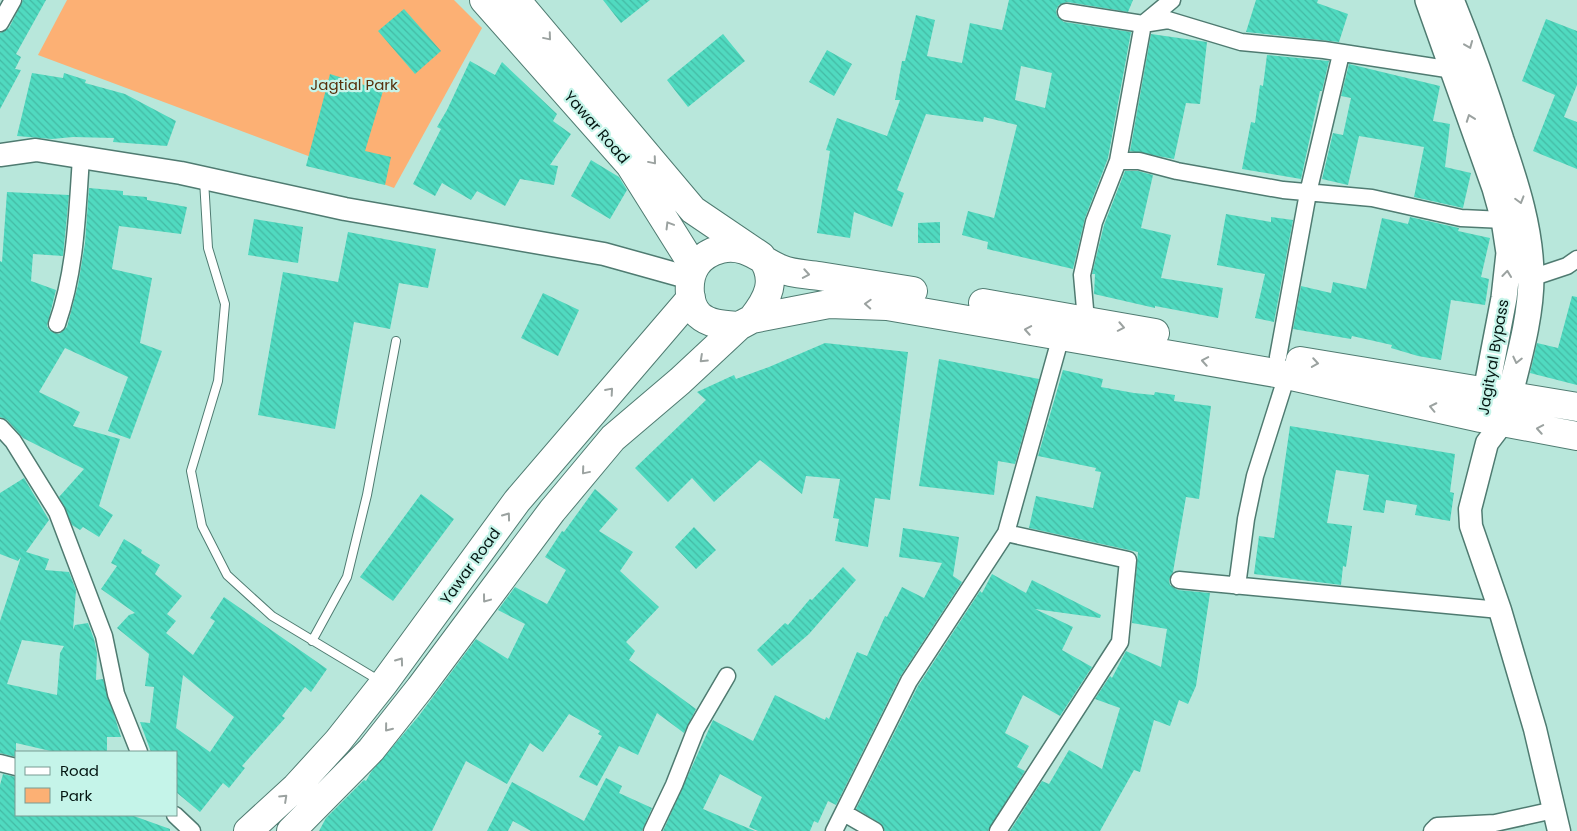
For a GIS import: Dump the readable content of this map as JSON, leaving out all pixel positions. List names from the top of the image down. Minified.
{"streets":{"highway":["Yawar Road"],"main road":["Jagityal Bypass"]},"one_way":["Yawar Road"],"parks":["Jagtial Park"],"legend":["Road","Park"]}
